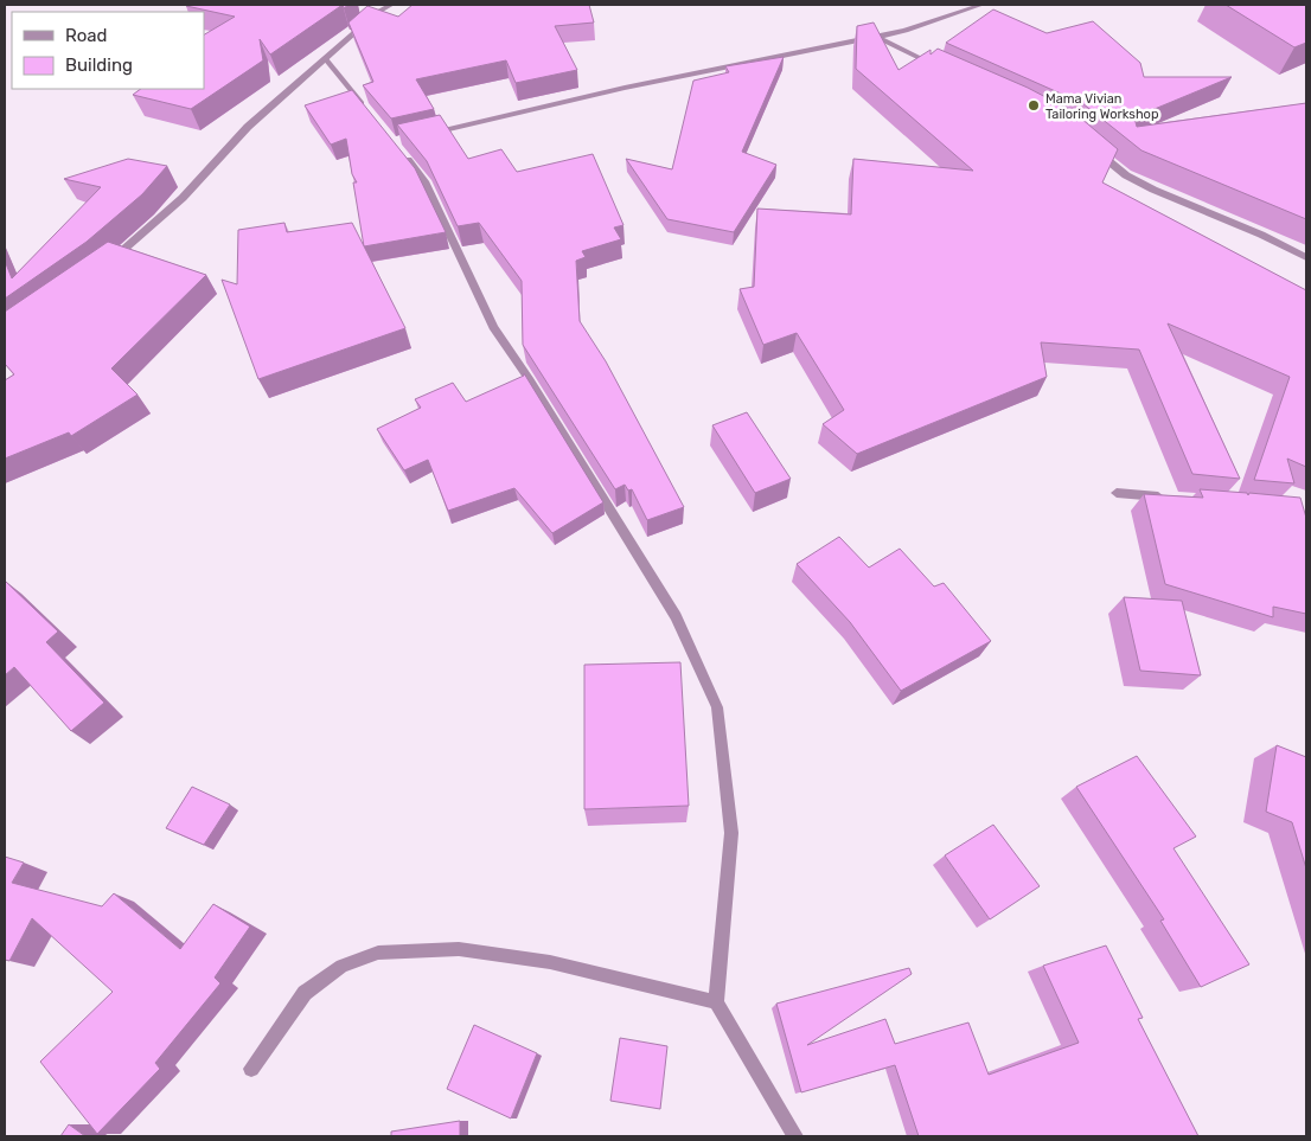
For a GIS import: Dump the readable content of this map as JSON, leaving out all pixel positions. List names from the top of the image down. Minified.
{"places":["Mama Vivian Tailoring Workshop"],"legend":["Road","Building"]}
